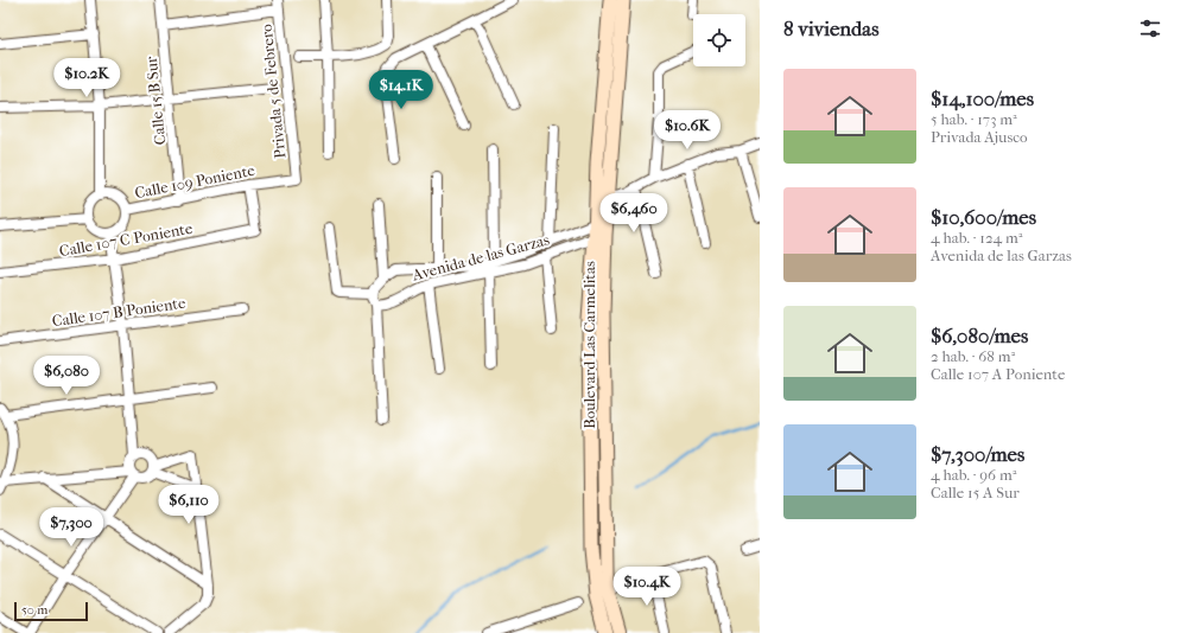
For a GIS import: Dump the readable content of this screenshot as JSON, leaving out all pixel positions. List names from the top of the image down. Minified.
{"streets":{"main road":["Boulevard Las Carmelitas"],"street":["Privada 5 de Febrero","Calle 15 B Sur","Calle 109 Poniente","Calle 107 C Poniente","Avenida de las Garzas","Calle 107 B Poniente"]},"crossings":[["Privada 5 de Febrero","Calle 109 Poniente"],["Calle 15 B Sur","Calle 109 Poniente"],["Calle 109 Poniente","Calle 107 C Poniente"],["Avenida de las Garzas","Boulevard Las Carmelitas"]],"scale_bar":"50 m","page":{"heading":"8 viviendas","list":[{"name":"$14,100/mes","note":"5 hab. · 173 m² · Privada Ajusco"},{"name":"$10,600/mes","note":"4 hab. · 124 m² · Avenida de las Garzas"},{"name":"$6,080/mes","note":"2 hab. · 68 m² · Calle 107 A Poniente"},{"name":"$7,300/mes","note":"4 hab. · 96 m² · Calle 15 A Sur"}],"price":["$10.2K","$14.1K","$10.6K","$6,460","$6,080","$6,110","$7,300","$10.4K"],"scale":"50 m"}}
